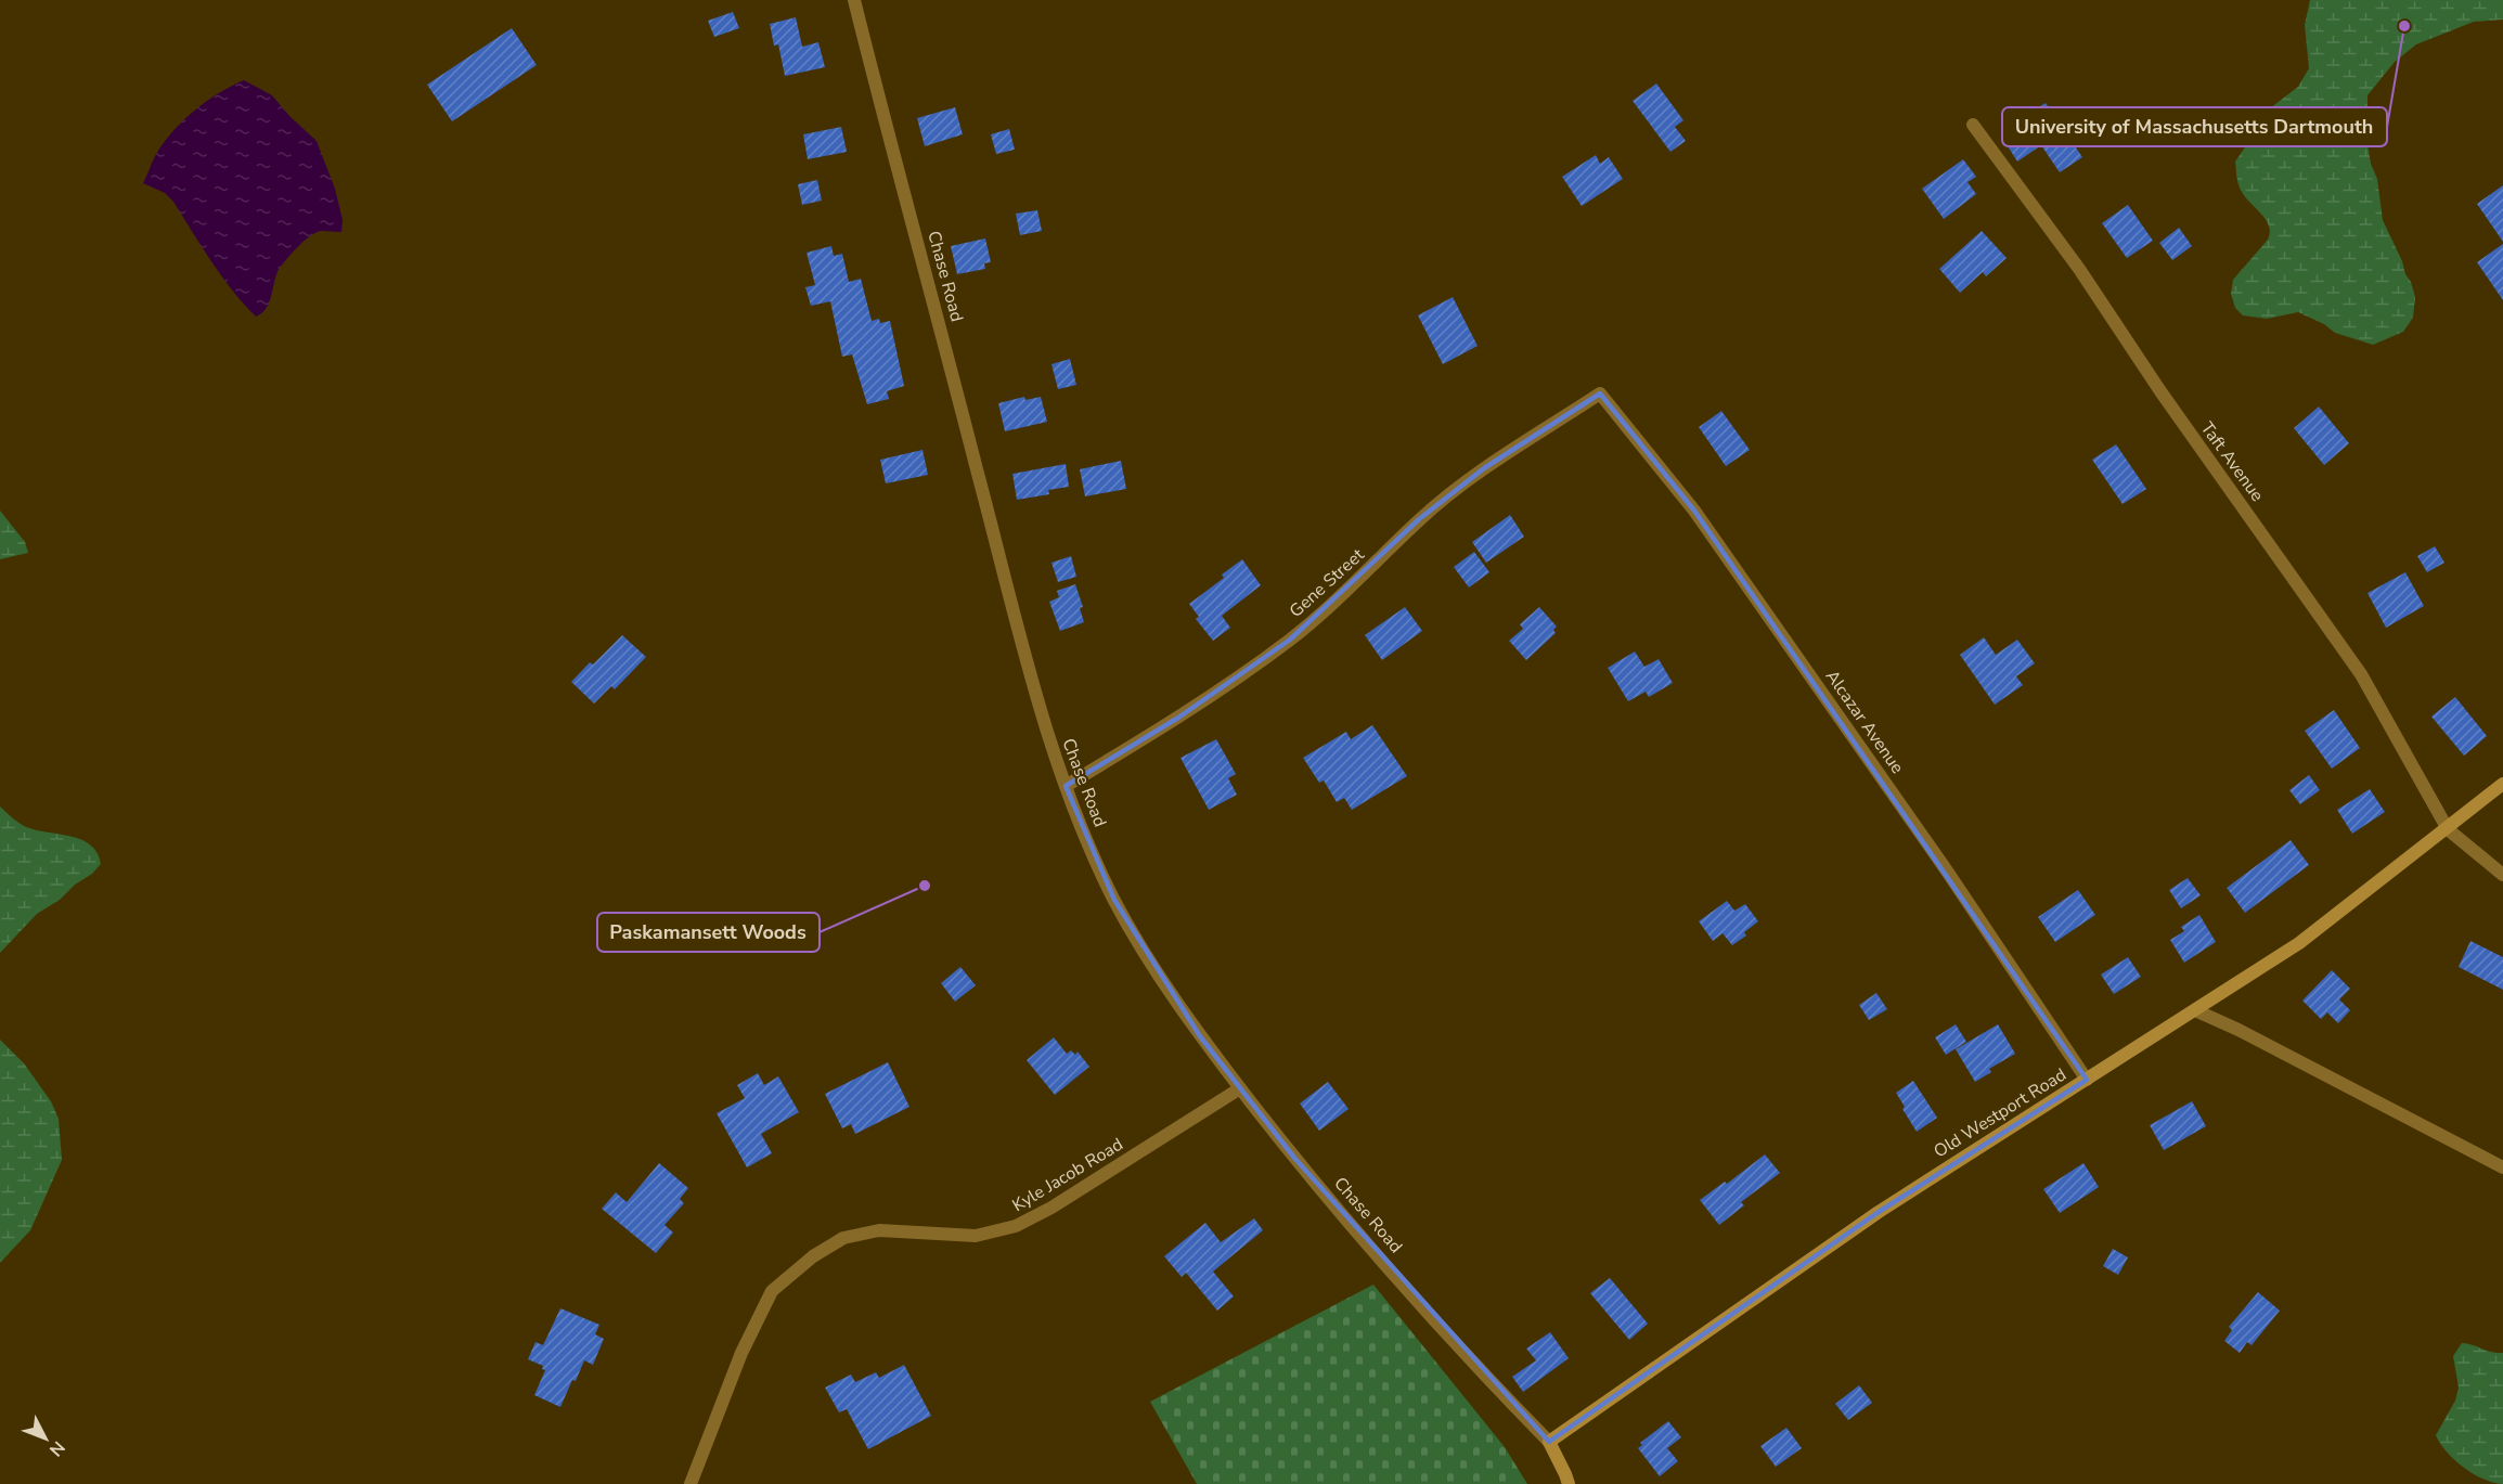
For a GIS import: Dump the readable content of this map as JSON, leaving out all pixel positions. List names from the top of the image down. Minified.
{"streets":{"main road":["Old Westport Road"],"street":["Chase Road","Taft Avenue","Gene Street","Alcazar Avenue","Kyle Jacob Road"]},"crossings":[["Chase Road","Gene Street"],["Chase Road","Old Westport Road"],["Chase Road","Kyle Jacob Road"],["Taft Avenue","Old Westport Road"],["Gene Street","Alcazar Avenue"],["Alcazar Avenue","Old Westport Road"]],"places":["University of Massachusetts Dartmouth","Paskamansett Woods"],"north":"bottom right"}
